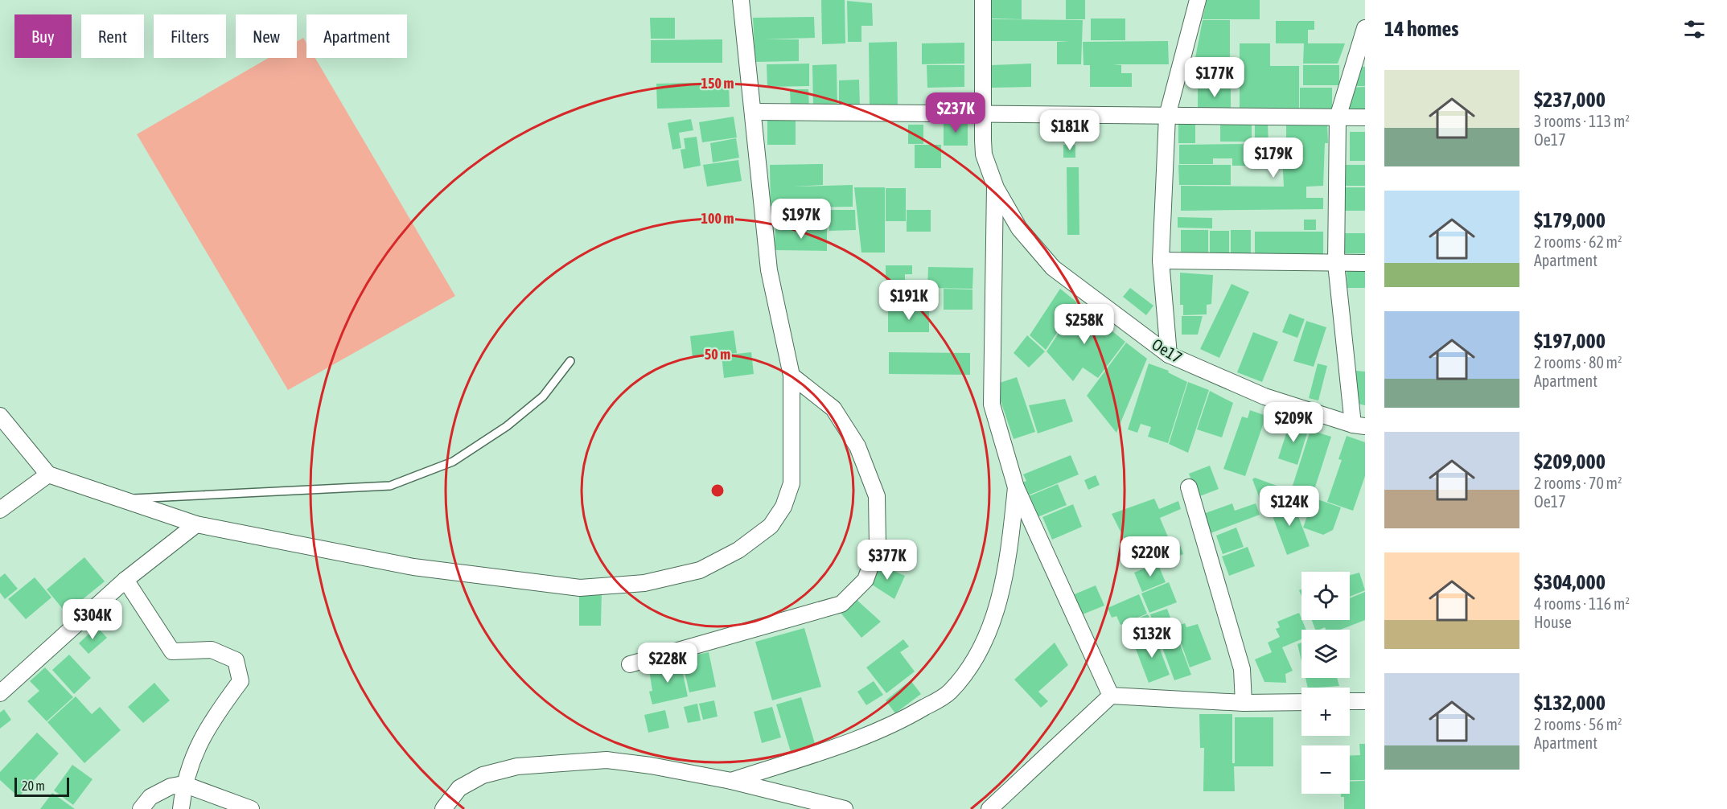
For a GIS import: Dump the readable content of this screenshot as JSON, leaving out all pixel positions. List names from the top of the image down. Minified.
{"streets":{"street":["Oe17"]},"scale_bar":"20 m","page":{"heading":"14 homes","chip":["Buy","Rent","Filters","New","Apartment"],"price":["$177K","$237K","$181K","$179K","$197K","$191K","$258K","$209K","$124K","$220K","$377K","$304K","$132K","$228K"],"list":[{"name":"$237,000","note":"3 rooms · 113 m² · Oe17"},{"name":"$179,000","note":"2 rooms · 62 m² · Apartment"},{"name":"$197,000","note":"2 rooms · 80 m² · Apartment"},{"name":"$209,000","note":"2 rooms · 70 m² · Oe17"},{"name":"$304,000","note":"4 rooms · 116 m² · House"},{"name":"$132,000","note":"2 rooms · 56 m² · Apartment"}],"map_buttons":["+","−"],"scale":"20 m"},"rings":["150 m","100 m","50 m"]}
